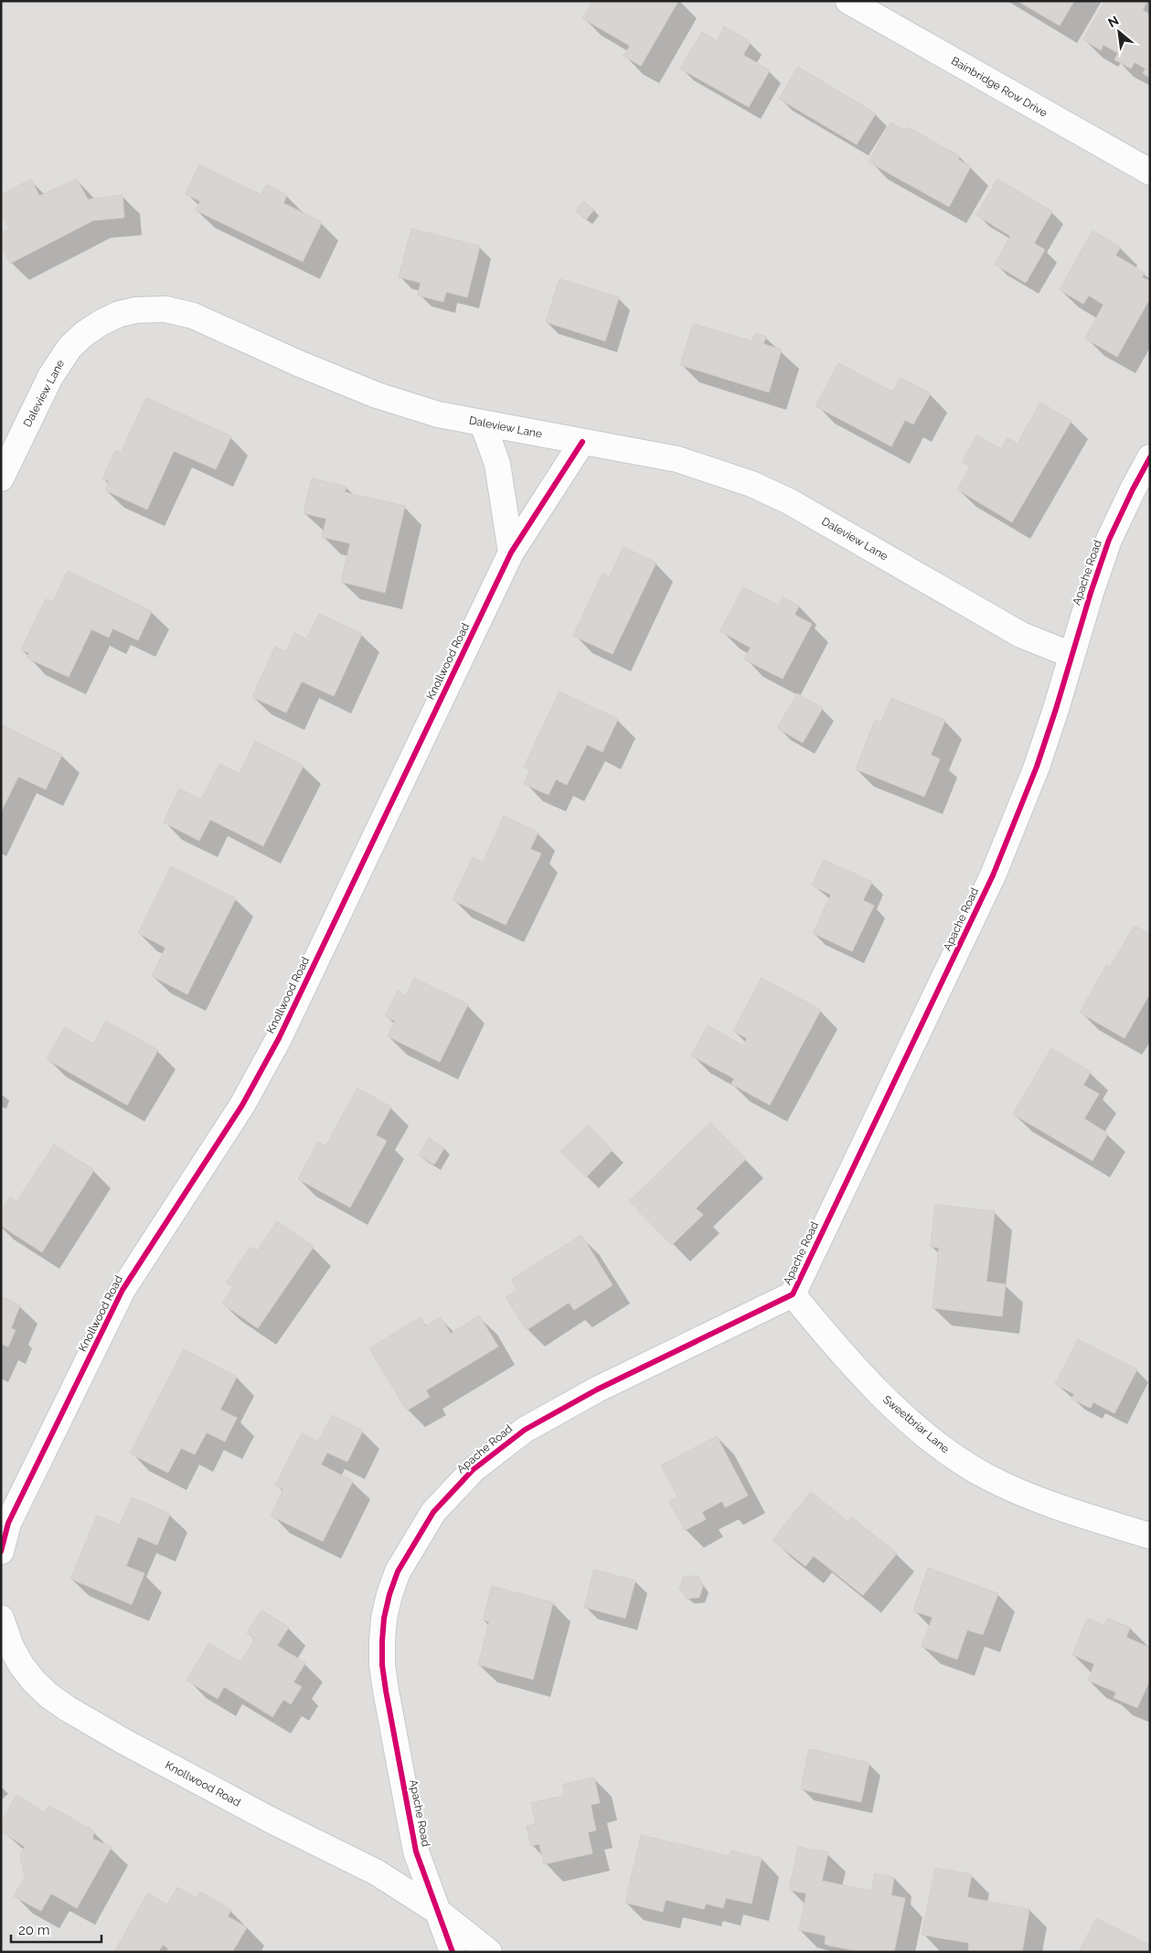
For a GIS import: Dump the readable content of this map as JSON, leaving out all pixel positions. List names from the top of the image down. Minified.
{"streets":{"street":["Bainbridge Row Drive","Daleview Lane","Apache Road","Knollwood Road","Sweetbriar Lane"]},"crossings":[["Daleview Lane","Apache Road"],["Daleview Lane","Knollwood Road"],["Apache Road","Knollwood Road"],["Apache Road","Sweetbriar Lane"]],"scale_bar":"20 m","north":"top left"}
